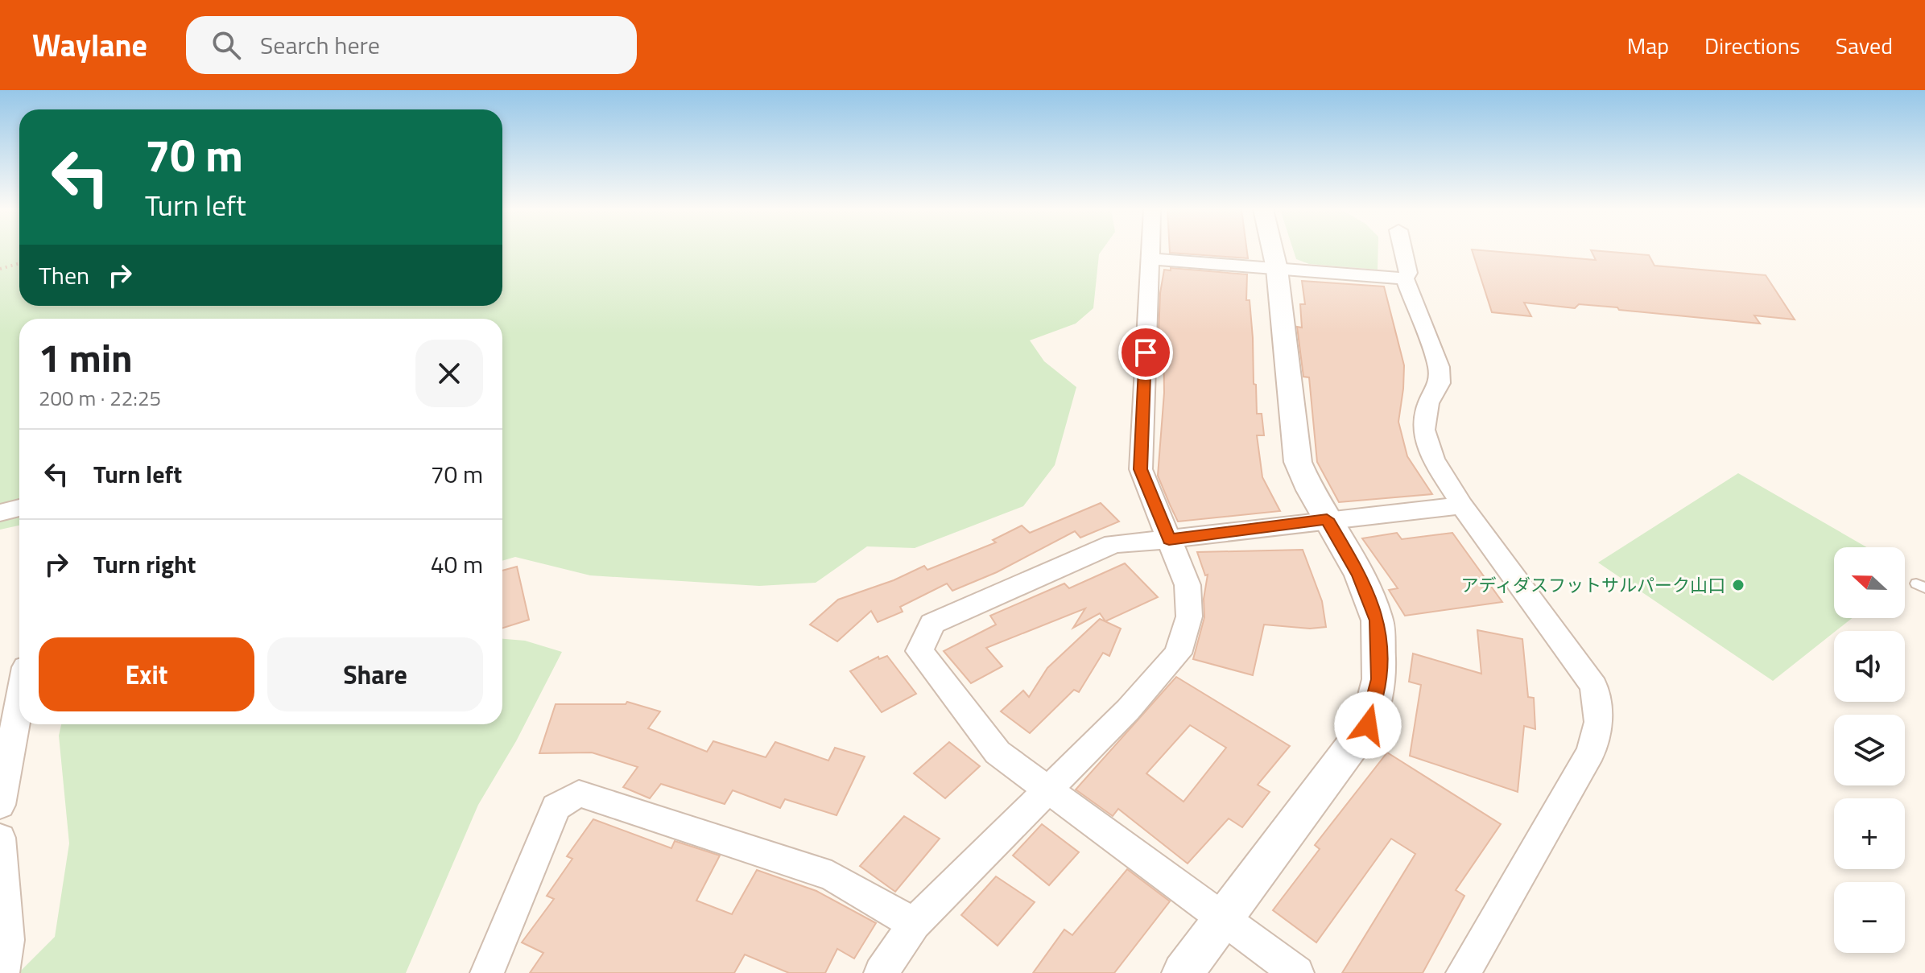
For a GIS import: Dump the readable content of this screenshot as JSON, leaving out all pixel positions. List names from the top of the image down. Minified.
{"places":["アディダスフットサルパーク山口"],"north":"left","page":{"header":"Waylane","search":"Search here","nav":["Map","Directions","Saved"],"turn":["70 m","Turn left"],"then":"Then","heading":["1 min","200 m · 22:25"],"list":[{"name":"Turn left","value":"70 m"},{"name":"Turn right","value":"40 m"}],"map_buttons":["+","−"],"buttons":["Exit","Share"]}}
